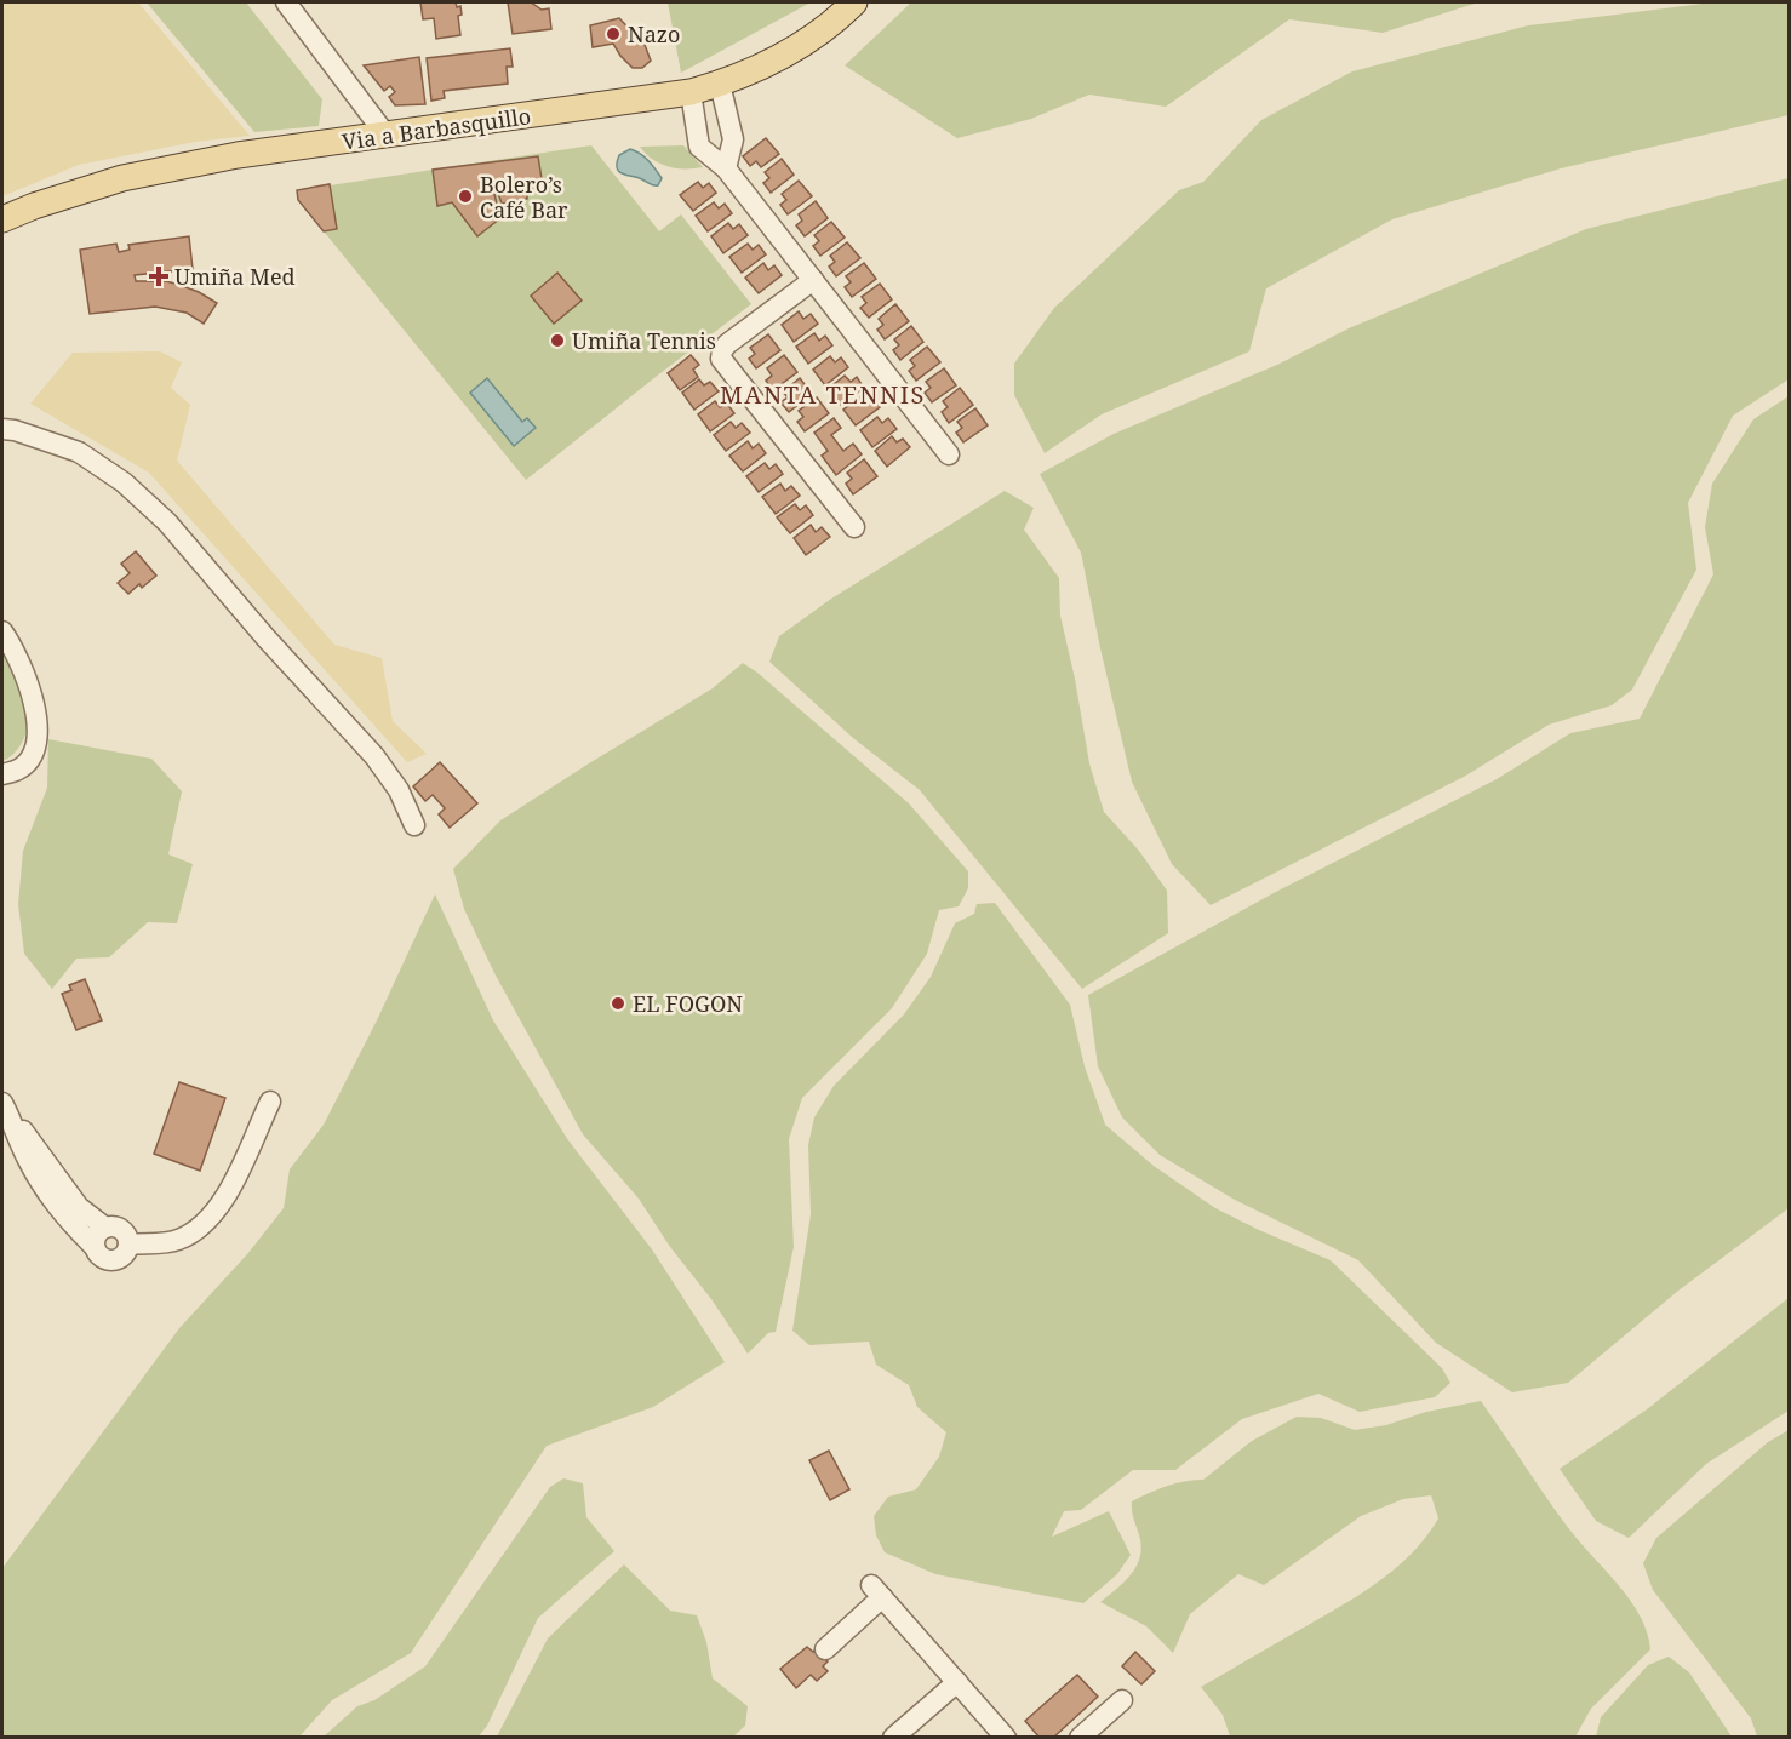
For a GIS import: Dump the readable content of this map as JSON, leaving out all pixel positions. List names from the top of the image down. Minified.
{"streets":{"main road":["Via a Barbasquillo"]},"districts":["MANTA TENNIS"],"places":{"other":["Nazo","Bolero’s Café Bar","Umiña Tennis","EL FOGON"],"health":["Umiña Med"]}}
